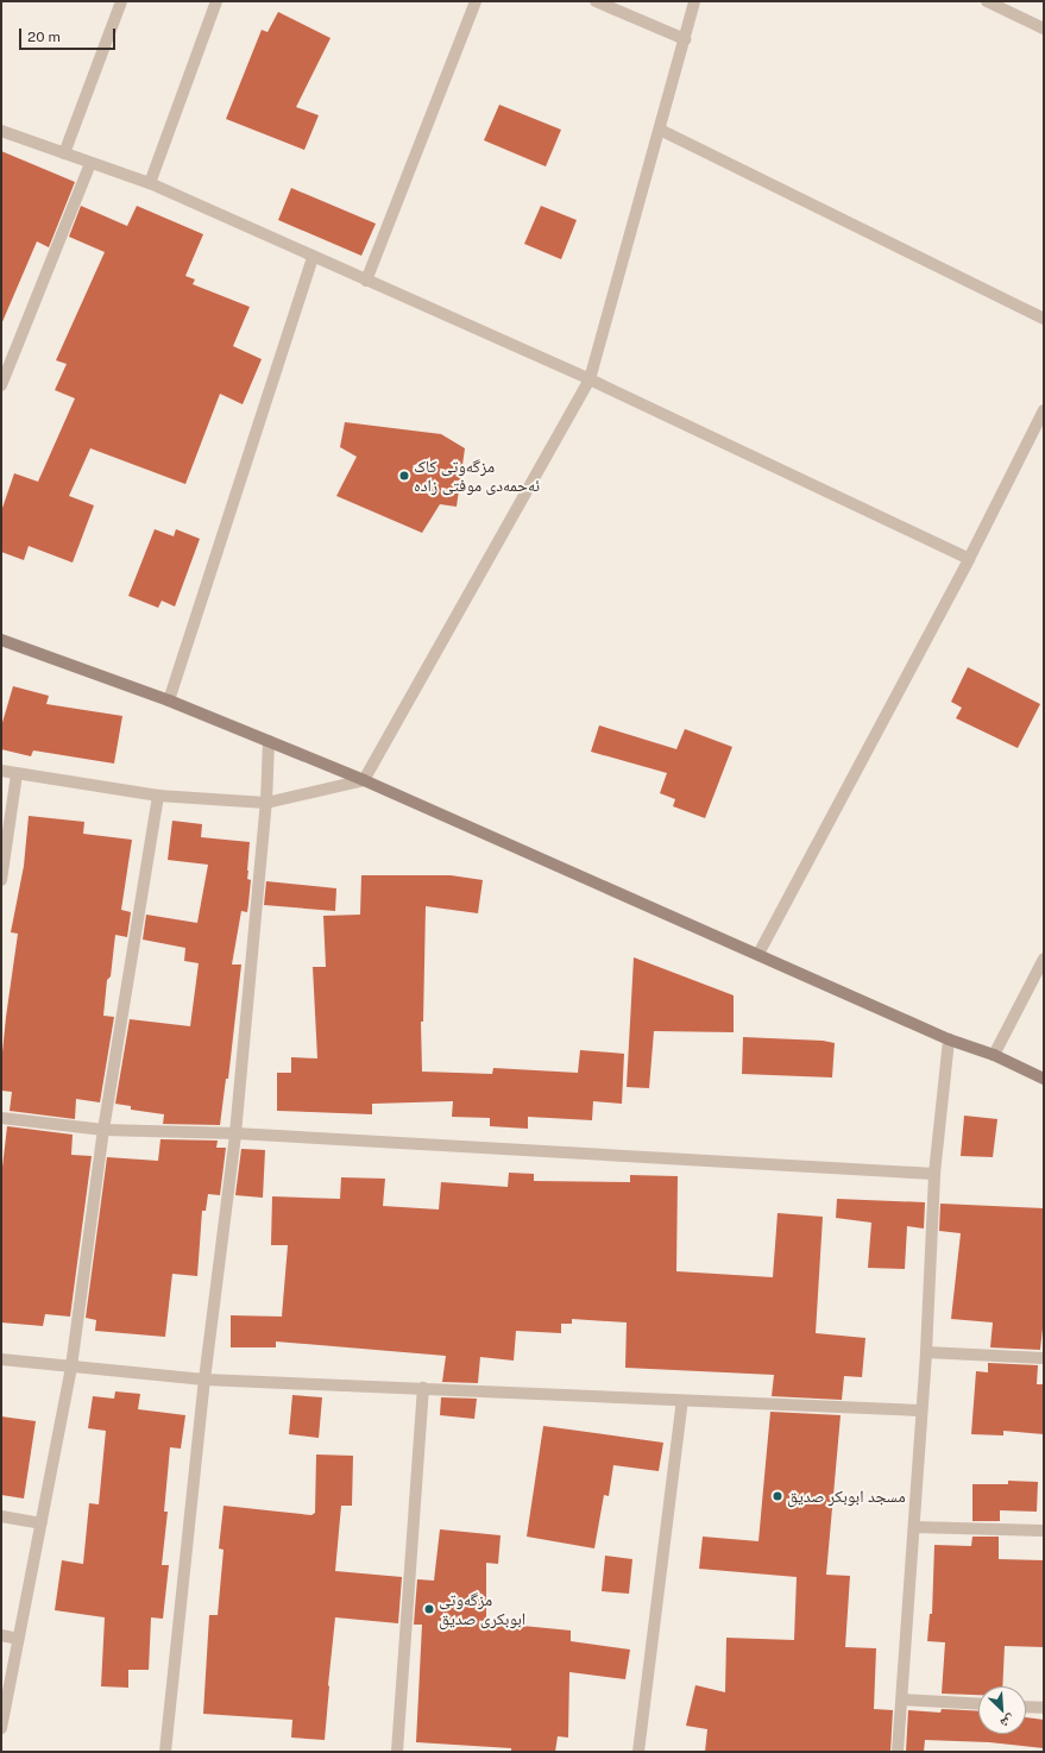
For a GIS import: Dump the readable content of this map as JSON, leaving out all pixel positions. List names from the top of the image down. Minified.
{"places":["مزگەوتی کاک ئەحمەدی موفتی زادە","مسجد ابوبكر صديق","مزگەوتی ابوبکری صدیق"],"scale_bar":"20 m","north":"bottom right"}
